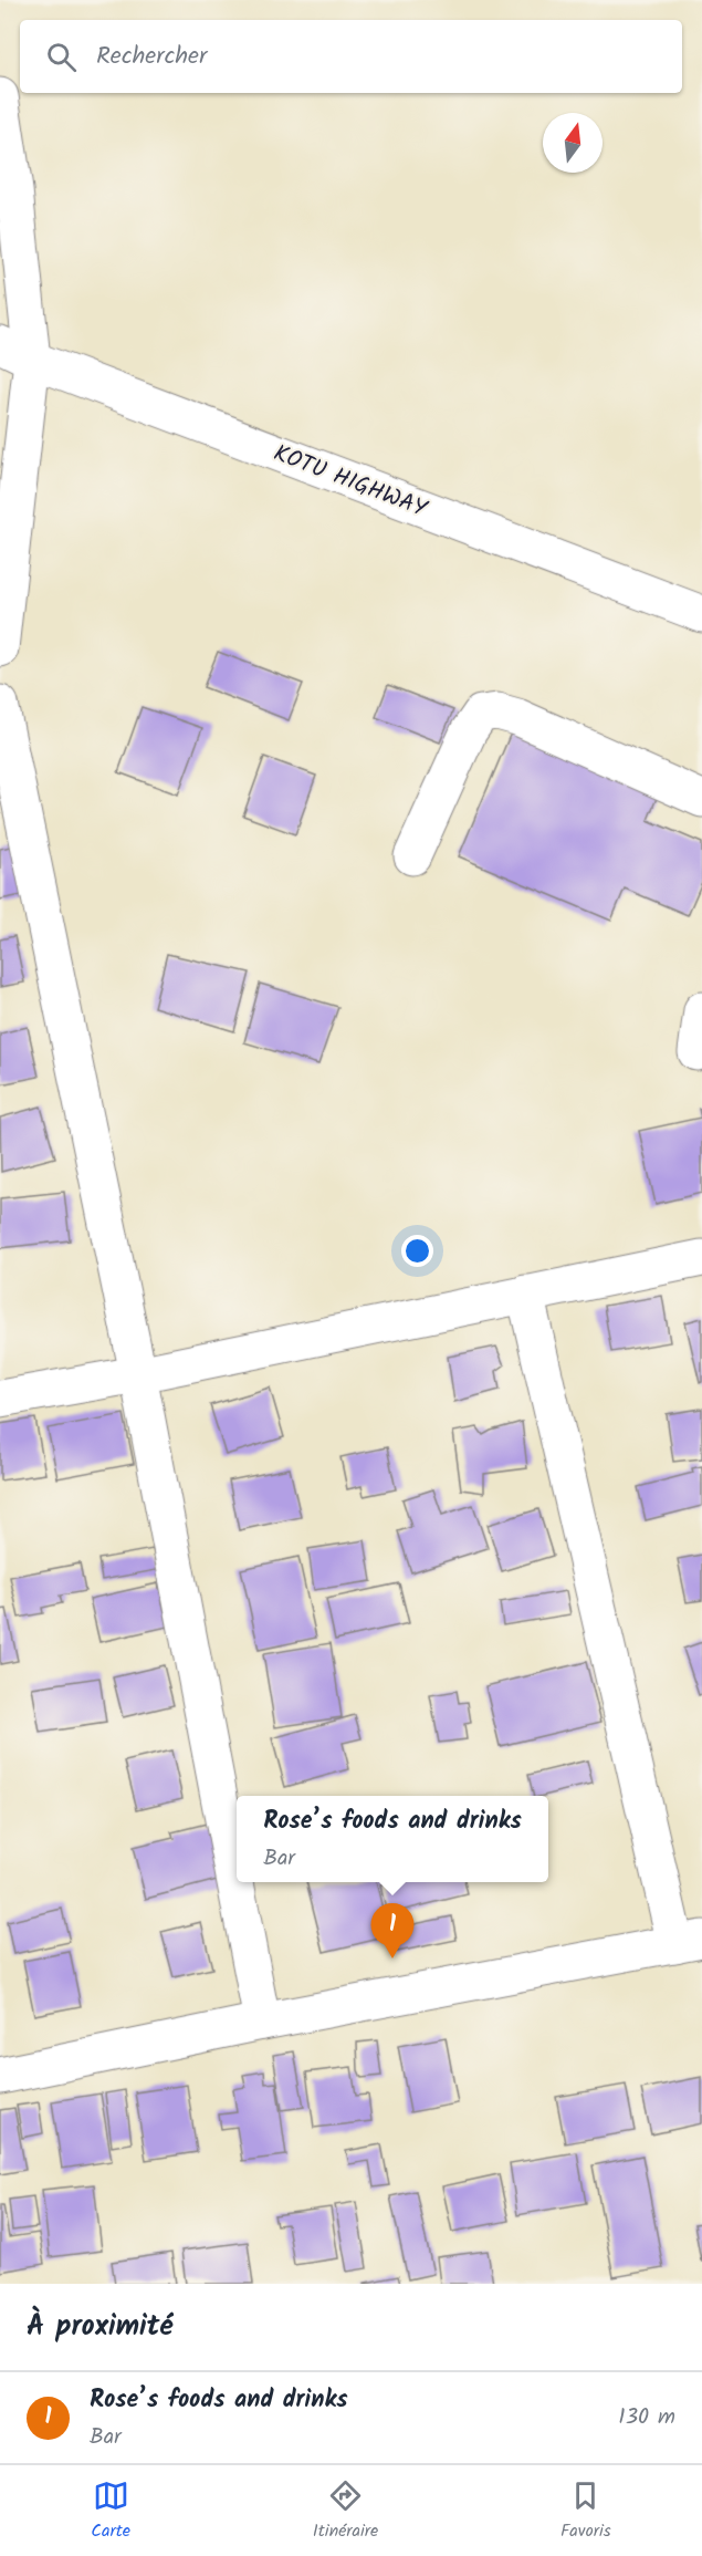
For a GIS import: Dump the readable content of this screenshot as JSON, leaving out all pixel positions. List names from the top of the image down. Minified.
{"streets":{"street":["KOTU HIGHWAY"]},"north":"top","page":{"search":"Rechercher","popup":["Rose’s foods and drinks","Bar"],"pins":"1","heading":"À proximité","list":[{"mark":"1","name":"Rose’s foods and drinks","note":"Bar","value":"130 m"}],"nav":["Carte","Itinéraire","Favoris"]}}
